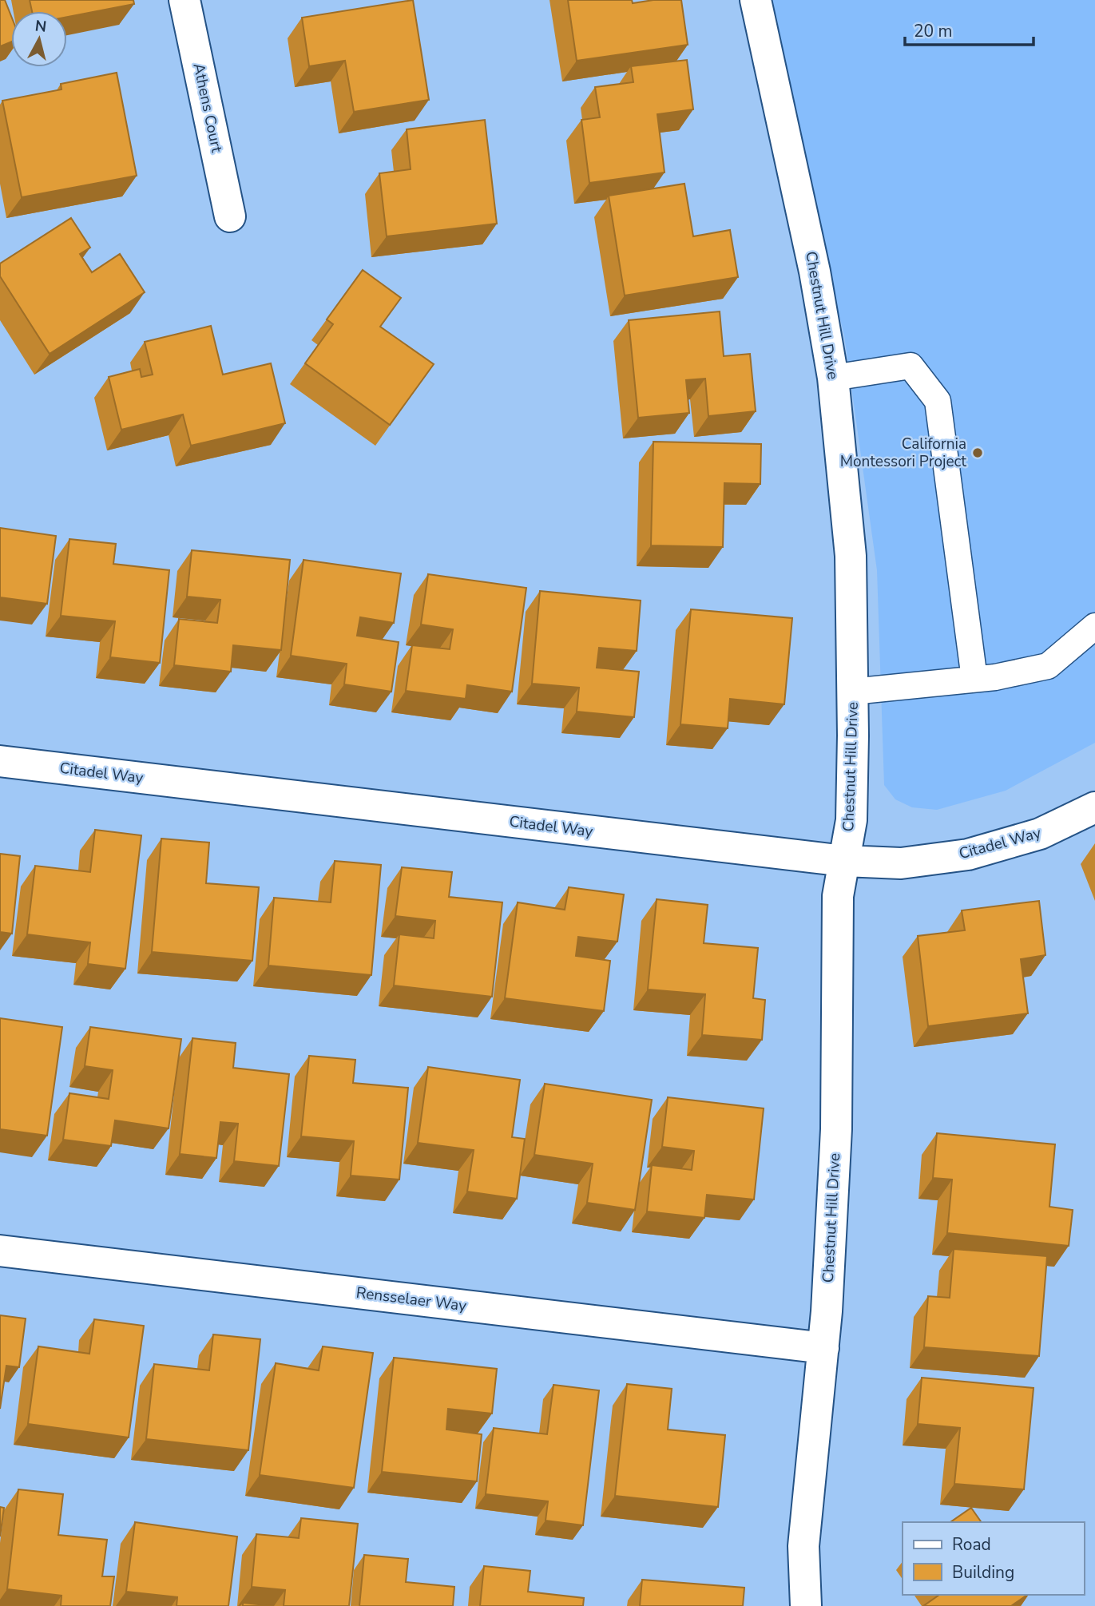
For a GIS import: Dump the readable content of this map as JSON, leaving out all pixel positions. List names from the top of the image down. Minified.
{"streets":{"street":["Athens Court","Chestnut Hill Drive","Citadel Way","Rensselaer Way"]},"crossings":[["Chestnut Hill Drive","Citadel Way"],["Chestnut Hill Drive","Rensselaer Way"]],"places":["California Montessori Project"],"legend":["Road","Building"],"scale_bar":"20 m","north":"top"}
